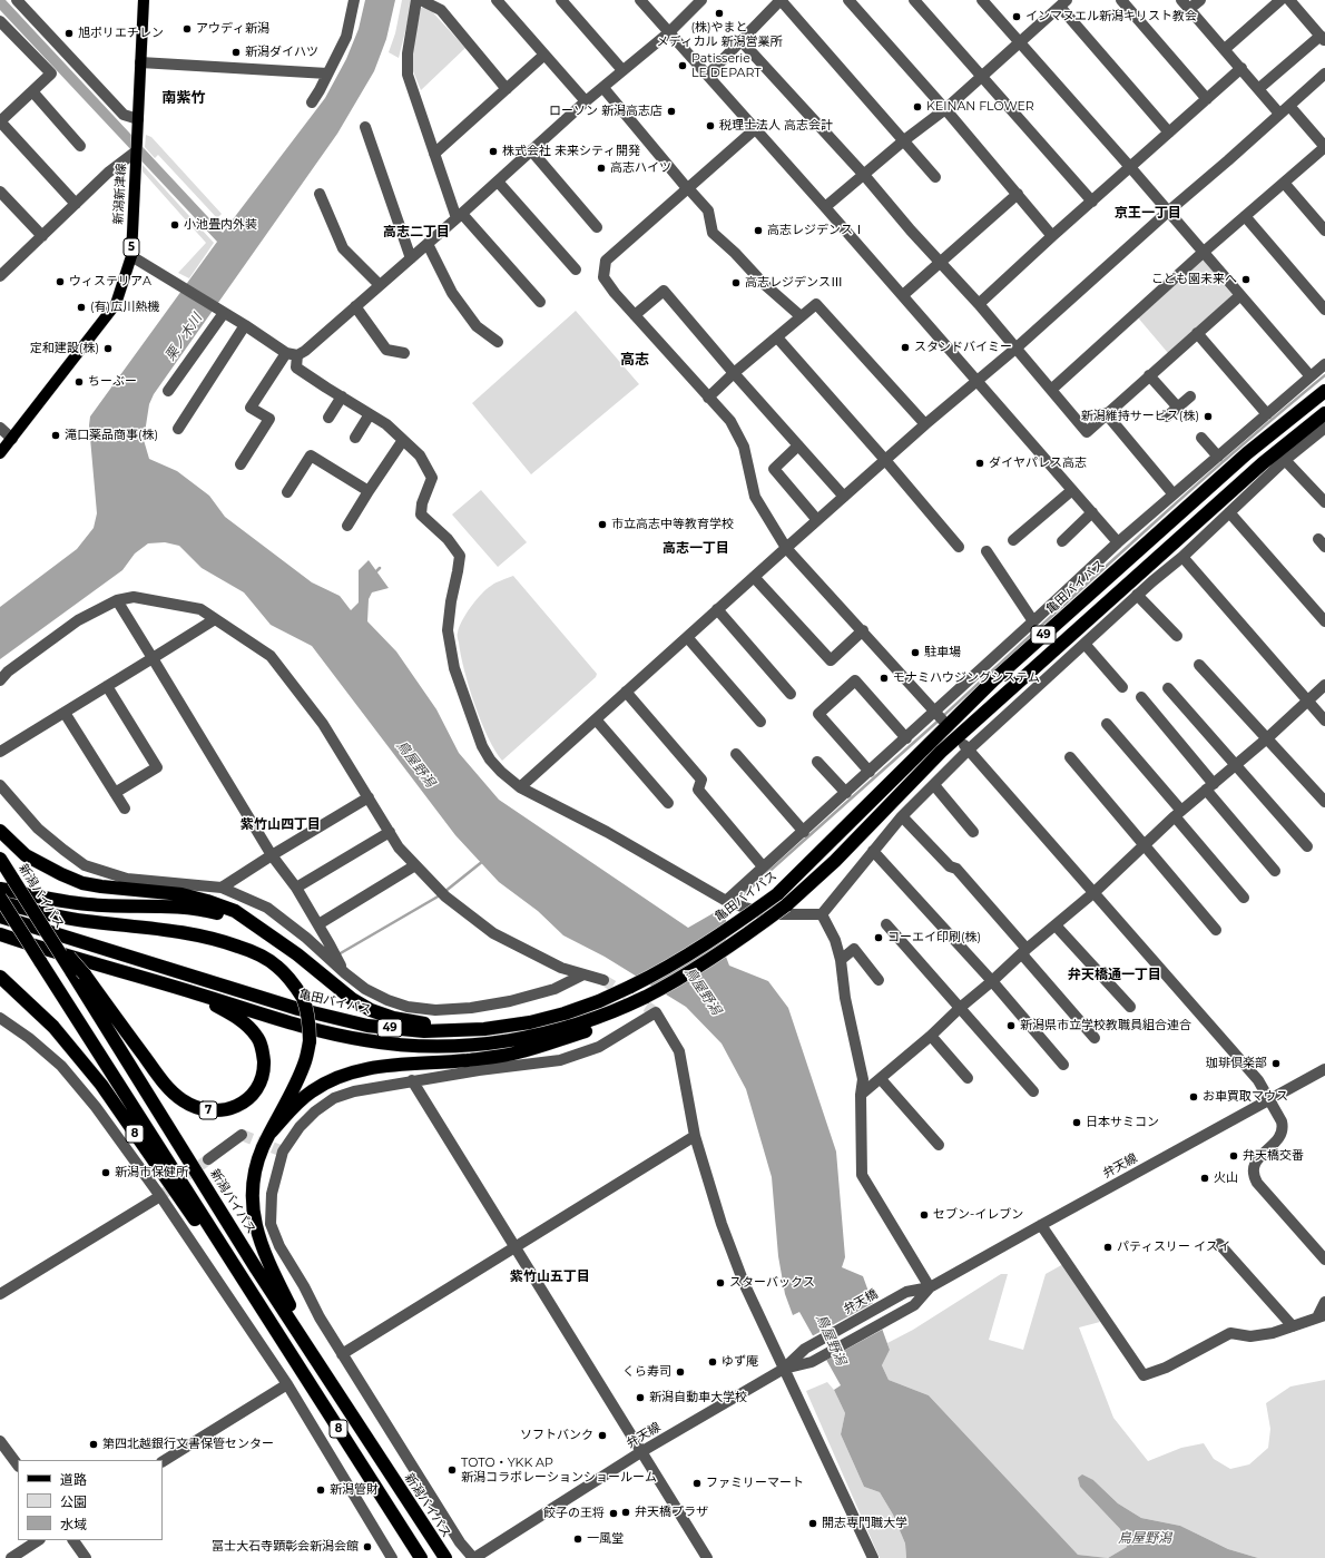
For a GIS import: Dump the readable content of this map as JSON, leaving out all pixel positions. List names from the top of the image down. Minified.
{"streets":{"highway":["亀田バイパス","49","新潟バイパス","7","8"],"main road":["新潟新津線","5"],"street":["弁天線","弁天橋"]},"crossings":[["亀田バイパス","新潟バイパス"],["亀田バイパス","7"],["49","7"],["新潟バイパス","7"],["新潟バイパス","8"],["弁天線","弁天橋"]],"districts":["南紫竹","京王一丁目","高志二丁目","高志","高志一丁目","紫竹山四丁目","弁天橋通一丁目","紫竹山五丁目"],"water":["栗ノ木川","鳥屋野潟"],"places":["(株)やまと メディカル 新潟営業所","インマヌエル新潟キリスト教会","アウディ新潟","旭ポリエチレン","新潟ダイハツ","Patisserie LE DEPART","KEINAN FLOWER","ローソン 新潟高志店","税理士法人 高志会計","株式会社 未来シティ開発","高志ハイツ","小池畳内外装","高志レジデンスⅠ","こども園未来へ","ウィステリアA","高志レジデンスⅢ","(有)広川熱機","スタンドバイミー","定和建設(株)","ちーぶー","新潟維持サービス(株)","滝口薬品商事(株)","ダイヤパレス高志","市立高志中等教育学校","駐車場","モナミハウジングシステム","コーエイ印刷(株)","新潟県市立学校教職員組合連合","珈琲倶楽部","お車買取マウス","日本サミコン","弁天橋交番","新潟市保健所","火山","セブン-イレブン","パティスリー イスイ","スターバックス","ゆず庵","くら寿司","新潟自動車大学校","ソフトバンク","第四北越銀行文書保管センター","TOTO・YKK AP 新潟コラボレーションショールーム","ファミリーマート","新潟管財","弁天橋プラザ","餃子の王将","開志専門職大学","一風堂","冨士大石寺顕彰会新潟会館"],"legend":["道路","公園","水域"]}
